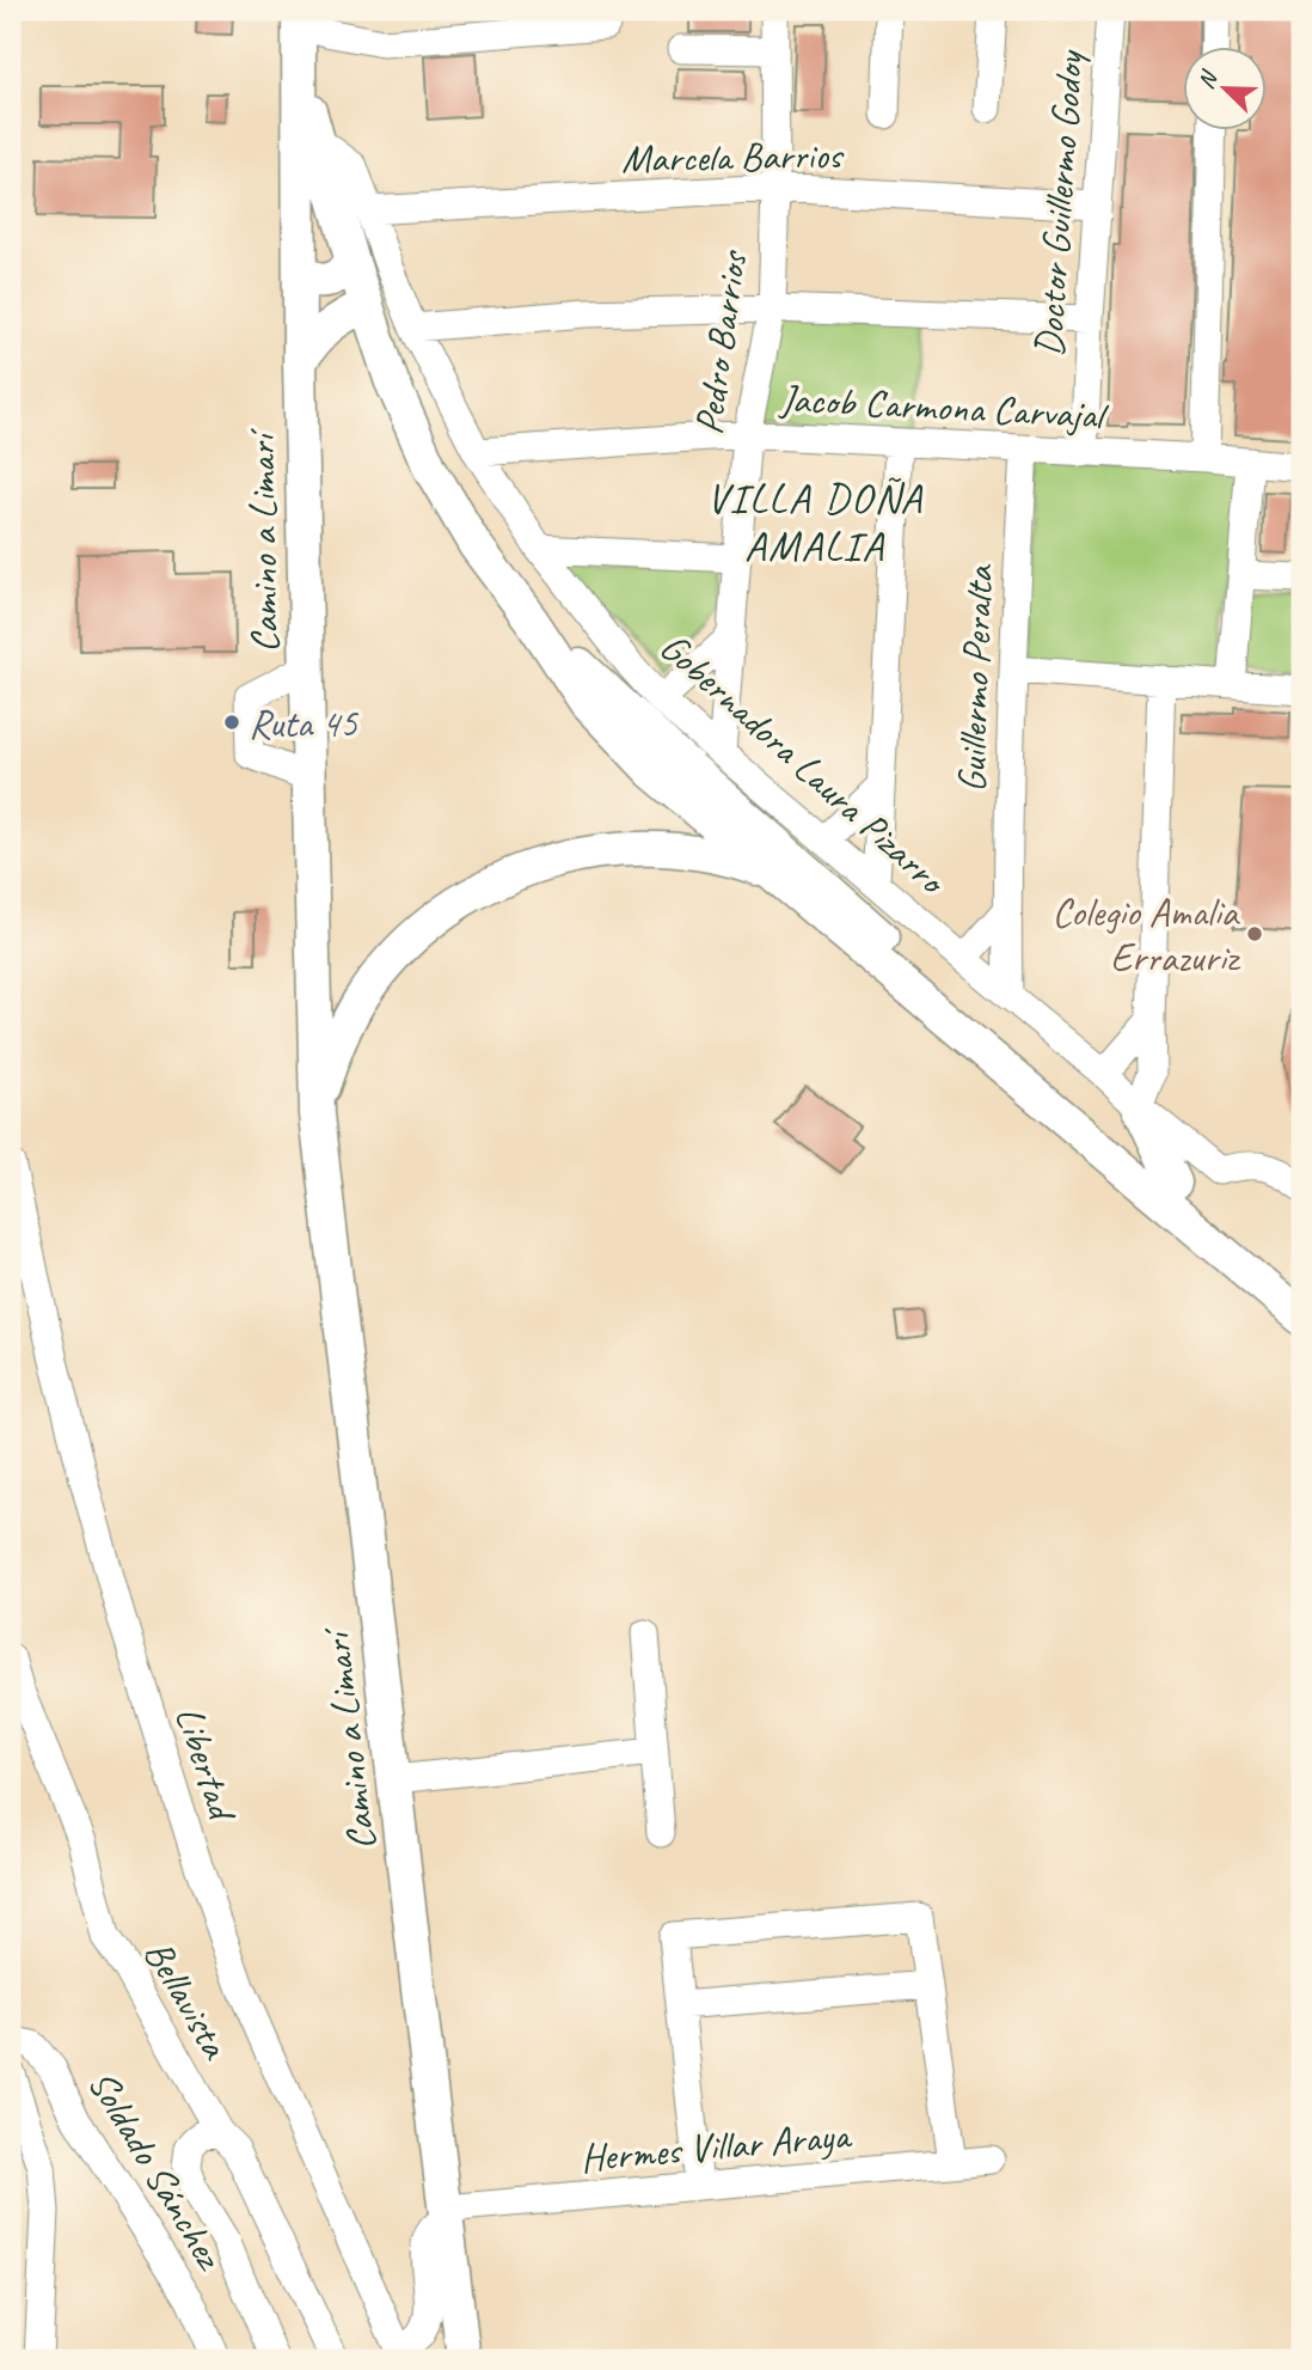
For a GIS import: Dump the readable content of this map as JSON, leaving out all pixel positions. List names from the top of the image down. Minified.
{"streets":{"main road":["Camino a Limarí","Gobernadora Laura Pizarro"],"street":["Marcela Barrios","Doctor Guillermo Godoy","Pedro Barrios","Jacob Carmona Carvajal","Guillermo Peralta","Libertad","Bellavista","Hermes Villar Araya","Soldado Sánchez"]},"crossings":[["Marcela Barrios","Doctor Guillermo Godoy"],["Marcela Barrios","Pedro Barrios"],["Marcela Barrios","Gobernadora Laura Pizarro"],["Doctor Guillermo Godoy","Jacob Carmona Carvajal"],["Pedro Barrios","Jacob Carmona Carvajal"],["Pedro Barrios","Gobernadora Laura Pizarro"],["Jacob Carmona Carvajal","Guillermo Peralta"],["Jacob Carmona Carvajal","Gobernadora Laura Pizarro"],["Camino a Limarí","Gobernadora Laura Pizarro"],["Camino a Limarí","Hermes Villar Araya"],["Guillermo Peralta","Gobernadora Laura Pizarro"],["Bellavista","Soldado Sánchez"]],"districts":["VILLA DOÑA AMALIA"],"places":["Ruta 45","Colegio Amalia Errazuriz"],"north":"top left"}
